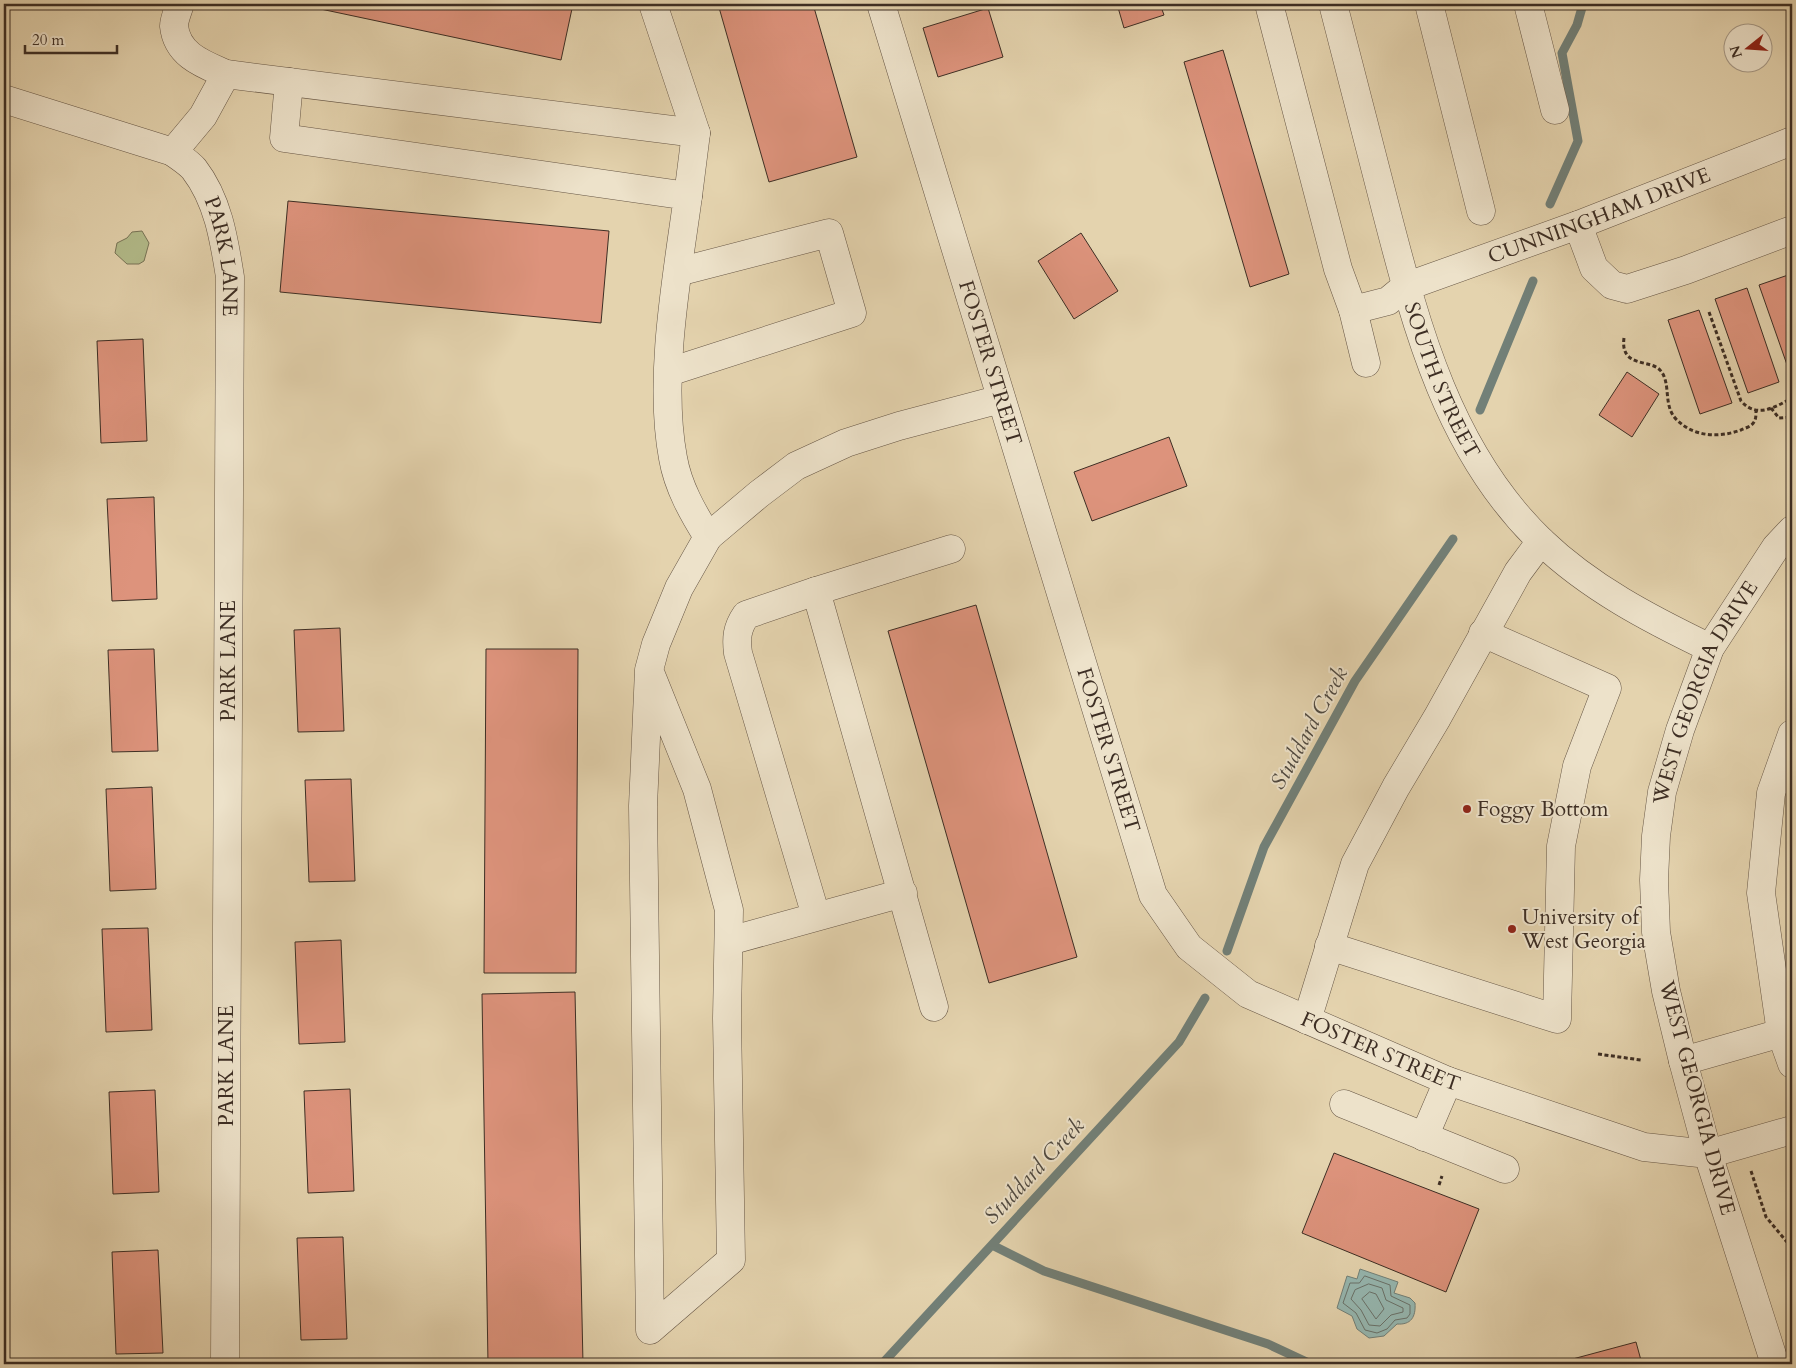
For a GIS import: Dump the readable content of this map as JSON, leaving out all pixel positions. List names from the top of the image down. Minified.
{"streets":{"street":["CUNNINGHAM DRIVE","PARK LANE","FOSTER STREET","SOUTH STREET","WEST GEORGIA DRIVE"]},"crossings":[["CUNNINGHAM DRIVE","SOUTH STREET"],["FOSTER STREET","WEST GEORGIA DRIVE"],["SOUTH STREET","WEST GEORGIA DRIVE"]],"water":["Studdard Creek"],"places":["Foggy Bottom","University of West Georgia"],"scale_bar":"20 m","north":"left"}
